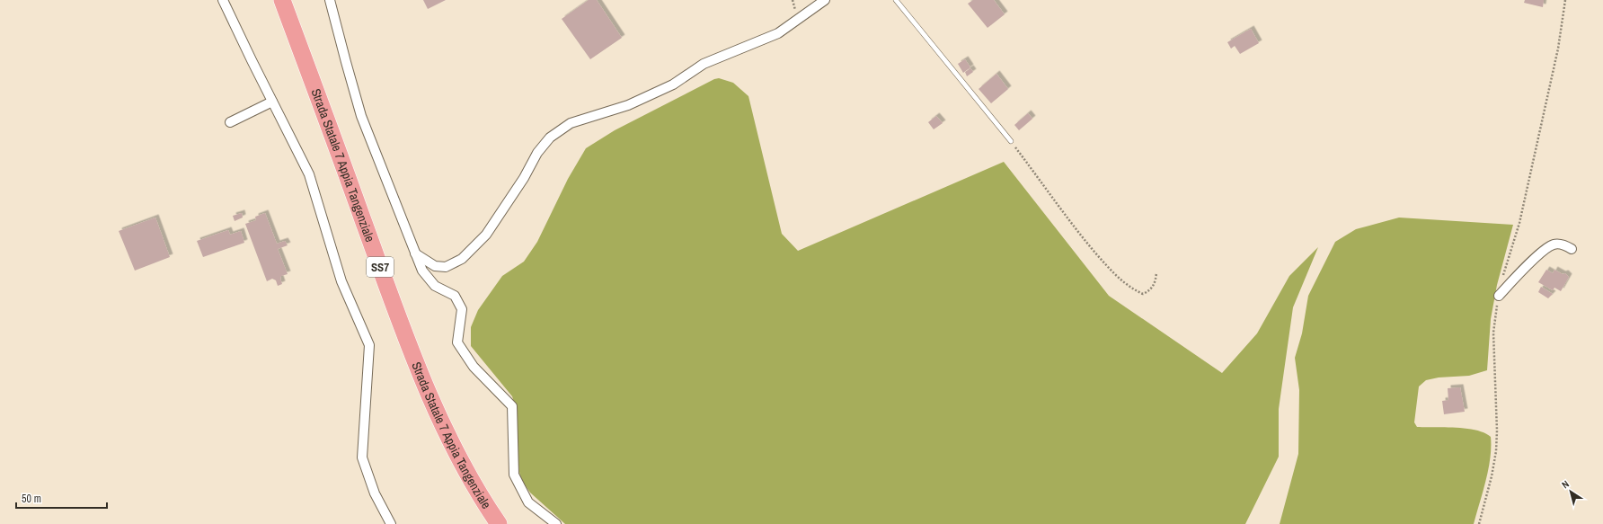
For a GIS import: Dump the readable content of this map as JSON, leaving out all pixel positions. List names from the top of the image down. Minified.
{"streets":{"highway":["Strada Statale 7 Appia Tangenziale","SS7"]},"scale_bar":"50 m","north":"top left"}
